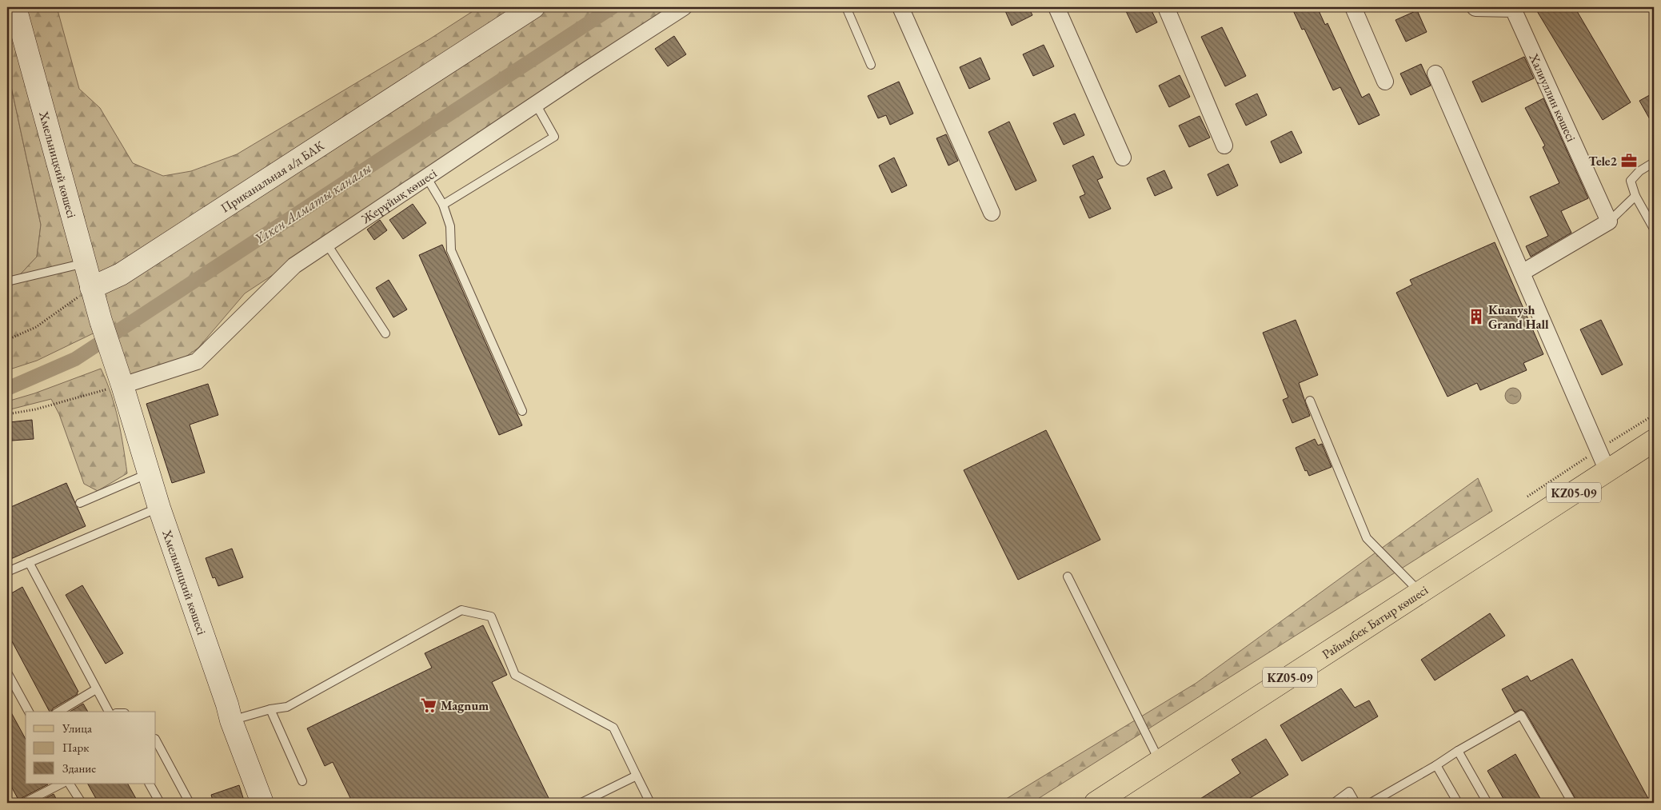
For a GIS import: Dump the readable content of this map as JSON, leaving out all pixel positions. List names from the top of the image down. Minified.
{"streets":{"main road":["KZ05-09","Райымбек Батыр көшесі"],"street":["Халиуллин көшесі","Хмельницкий көшесі","Приканальная а/д БАК","Жерұйық көшесі"]},"crossings":[["Хмельницкий көшесі","Приканальная а/д БАК"],["Хмельницкий көшесі","Жерұйық көшесі"]],"water":["Үлкен Алматы каналы"],"places":{"office":["Tele2"],"building":["Kuanysh Grand Hall"],"supermarket":["Magnum"]},"legend":["Улица","Парк","Здание"]}
